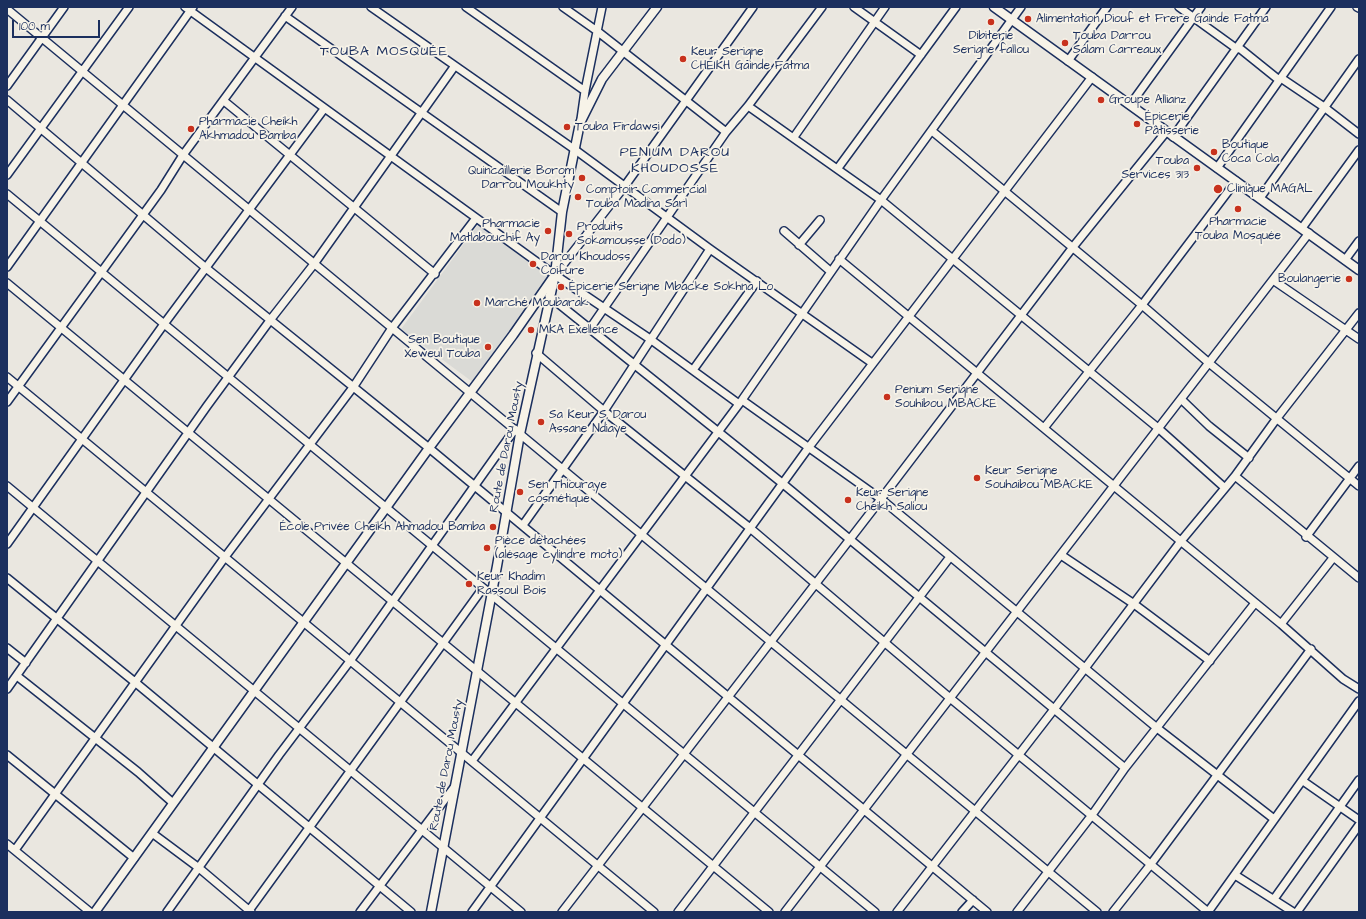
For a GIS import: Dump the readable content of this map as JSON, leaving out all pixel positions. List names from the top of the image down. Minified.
{"streets":{"main road":["Route de Darou Mousty"]},"districts":["TOUBA MOSQUÉE","PENIUM DAROU KHOUDOSSE"],"places":["Alimentation Diouf et Frere Gainde Fatma","Dibiterie Serigne fallou","Touba Darrou Salam Carreaux","Keur Serigne CHEIKH Gainde Fatma","Groupe Allianz","Épicerie Pâtisserie","Touba Firdawsi","Pharmacie Cheikh Akhmadou Bamba","Boutique Coca Cola","Touba Services 313","Quincaillerie Borom Darrou Moukhty","Clinique MAGAL","Comptoir Commercial Touba Madina Sarl","Pharmacie Touba Mosquée","Pharmacie Matlabouchif Ay","Produits Sokamousse (Dodo)","Darou Khoudoss Coifure","Boulangerie","Épicerie Serigne Mbacke Sokhna Lo","Marché Moubarak","MKA Exellence","Sen Boutique Xeweul Touba","Penium Serigne Souhibou MBACKE","Sa Keur S. Darou Assane Ndiaye","Keur Serigne Souhaibou MBACKE","Sen Thiouraye cosmétique","Keur Serigne Cheikh Saliou","École Privée Cheikh Ahmadou Bamba","Pièce détachées (alésage cylindre moto)","Keur Khadim Rassoul Bois"],"scale_bar":"100 m"}
